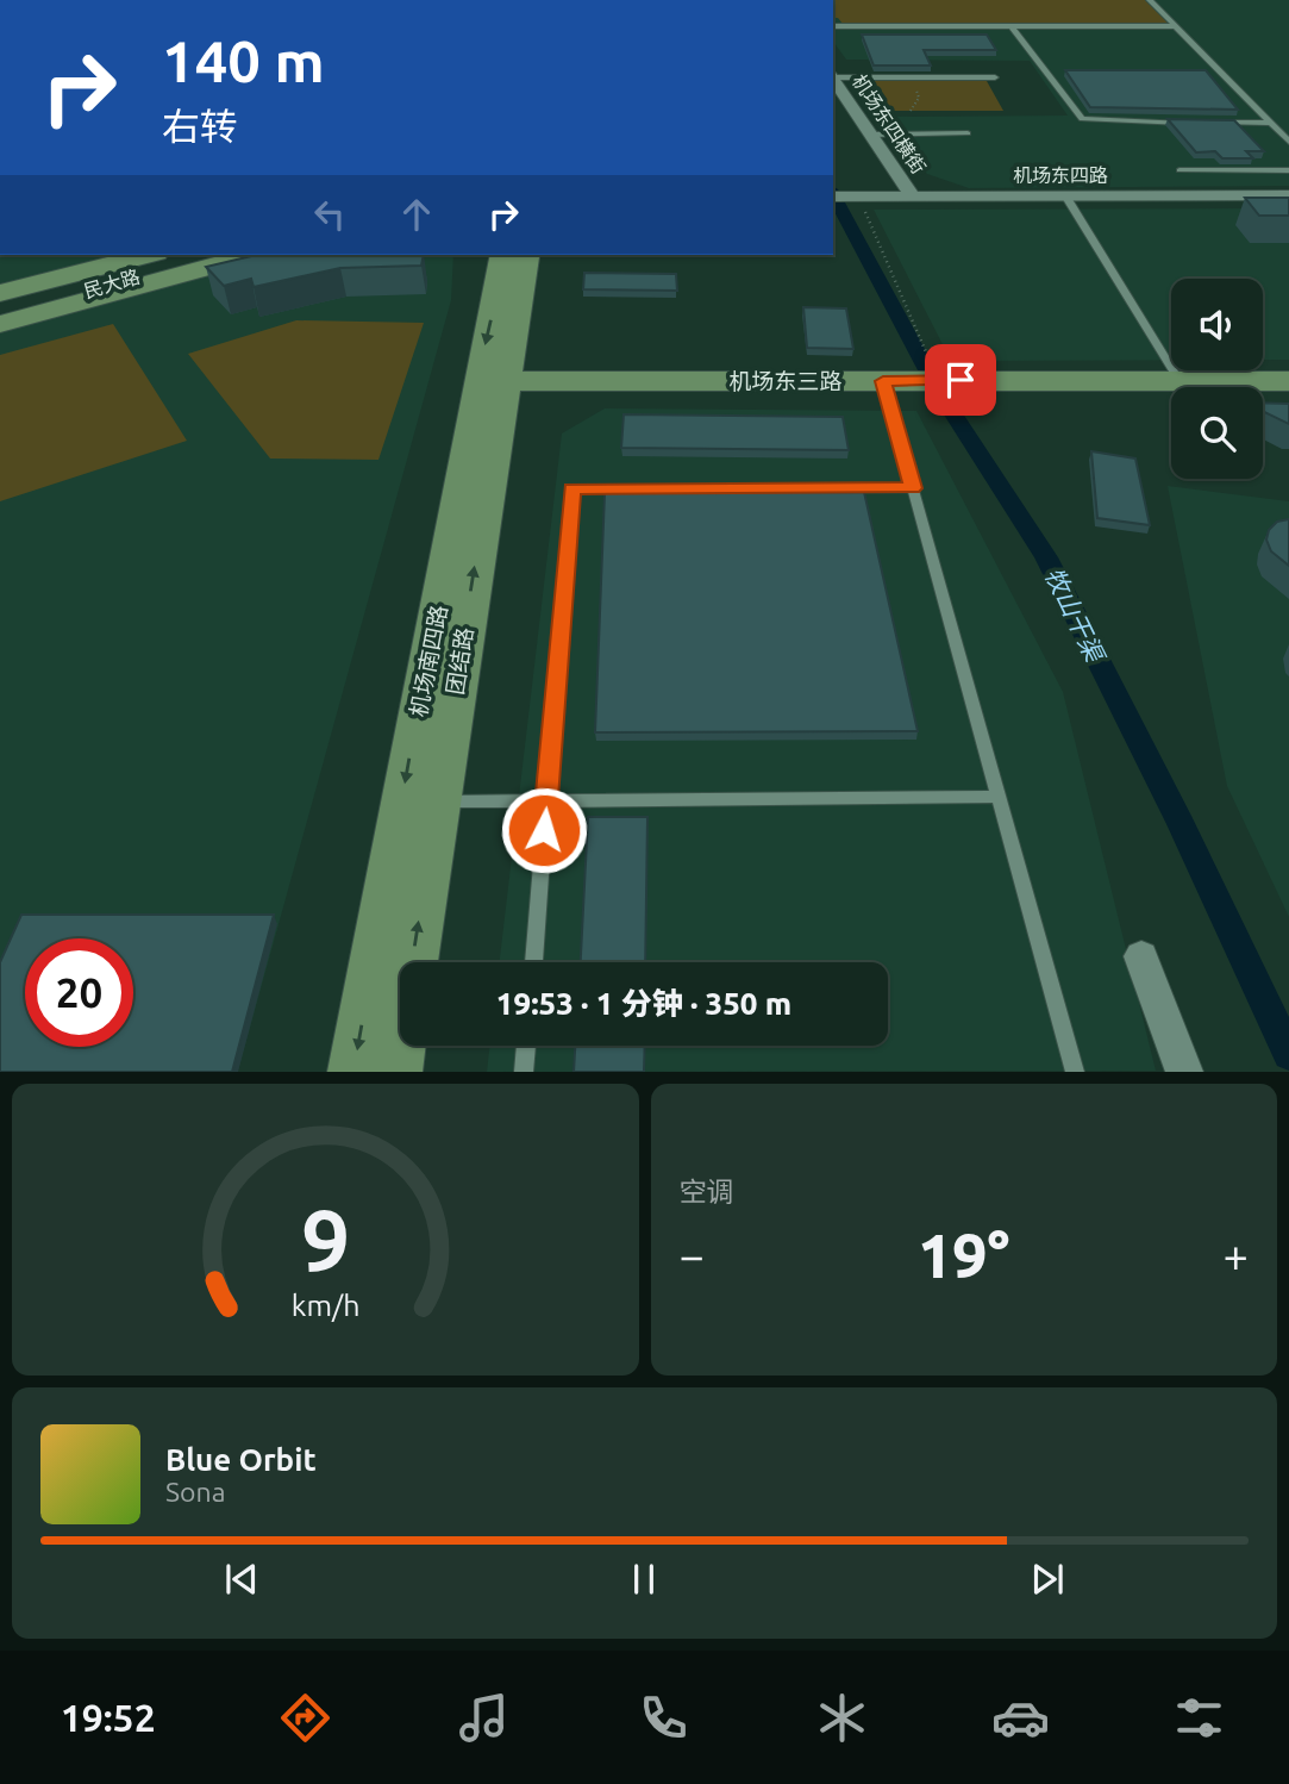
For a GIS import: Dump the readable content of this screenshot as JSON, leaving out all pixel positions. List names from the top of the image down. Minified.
{"streets":{"main road":["民大路","机场东三路","机场南四路","团结路"],"street":["机场东四横街","机场东四路"]},"crossings":[["机场东四横街","机场东四路"],["机场东三路","机场南四路"],["机场东三路","团结路"],["机场南四路","团结路"]],"one_way":["机场南四路","团结路"],"water":["牧山干渠"],"page":{"turn":["140 m","右转"],"limit":"20","trip":"19:53 · 1 分钟 · 350 m","tile":"空调","heat":["−","19°","+"],"song":["Blue Orbit","Sona"],"tabs":"19:52","gauge":["9","km/h"]}}
